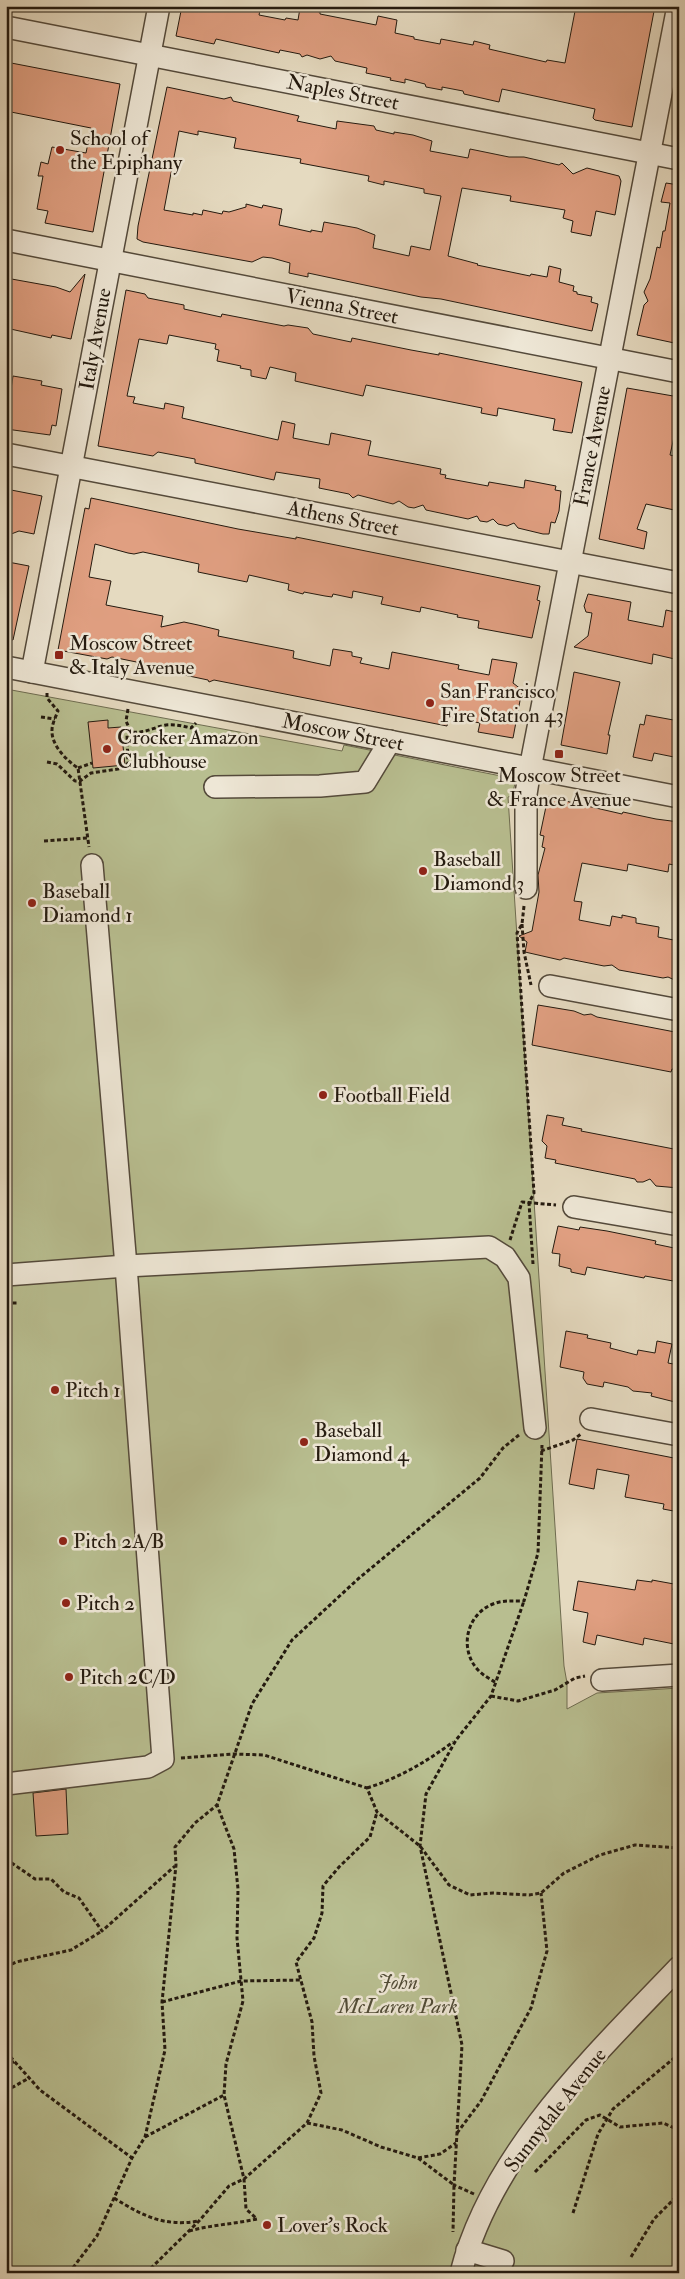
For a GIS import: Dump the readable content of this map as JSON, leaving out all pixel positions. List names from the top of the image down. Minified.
{"streets":{"street":["Naples Street","Vienna Street","Italy Avenue","France Avenue","Athens Street","Moscow Street","Sunnydale Avenue"]},"crossings":[["Naples Street","Italy Avenue"],["Naples Street","France Avenue"],["Vienna Street","Italy Avenue"],["Vienna Street","France Avenue"],["Italy Avenue","Athens Street"],["Italy Avenue","Moscow Street"],["France Avenue","Athens Street"],["France Avenue","Moscow Street"]],"parks":["John McLaren Park"],"places":{"other":["School of the Epiphany","San Francisco Fire Station 43","Crocker Amazon Clubhouse","Baseball Diamond 3","Baseball Diamond 1","Football Field","Pitch 1","Baseball Diamond 4","Pitch 2A/B","Pitch 2","Pitch 2C/D","Lover's Rock"],"transit":["Moscow Street & Italy Avenue","Moscow Street & France Avenue"]}}
